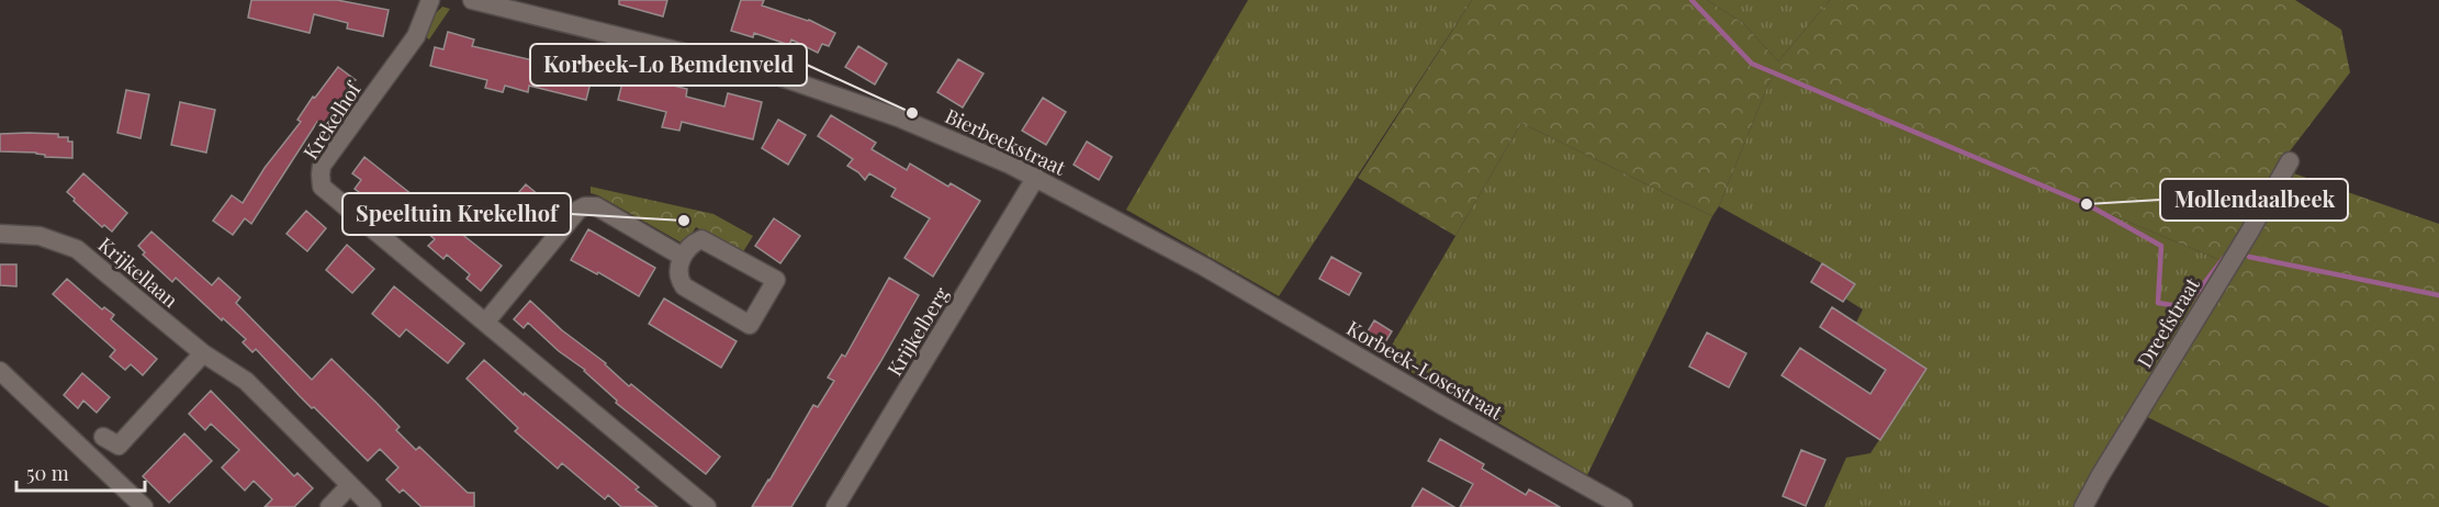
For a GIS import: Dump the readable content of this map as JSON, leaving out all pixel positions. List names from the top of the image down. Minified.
{"streets":{"street":["Krekelhof","Bierbeekstraat","Krijkellaan","Dreefstraat","Krijkelberg","Korbeek-Losestraat"]},"crossings":[["Bierbeekstraat","Krijkelberg"],["Bierbeekstraat","Korbeek-Losestraat"]],"places":["Korbeek-Lo Bemdenveld","Mollendaalbeek","Speeltuin Krekelhof"],"scale_bar":"50 m"}
